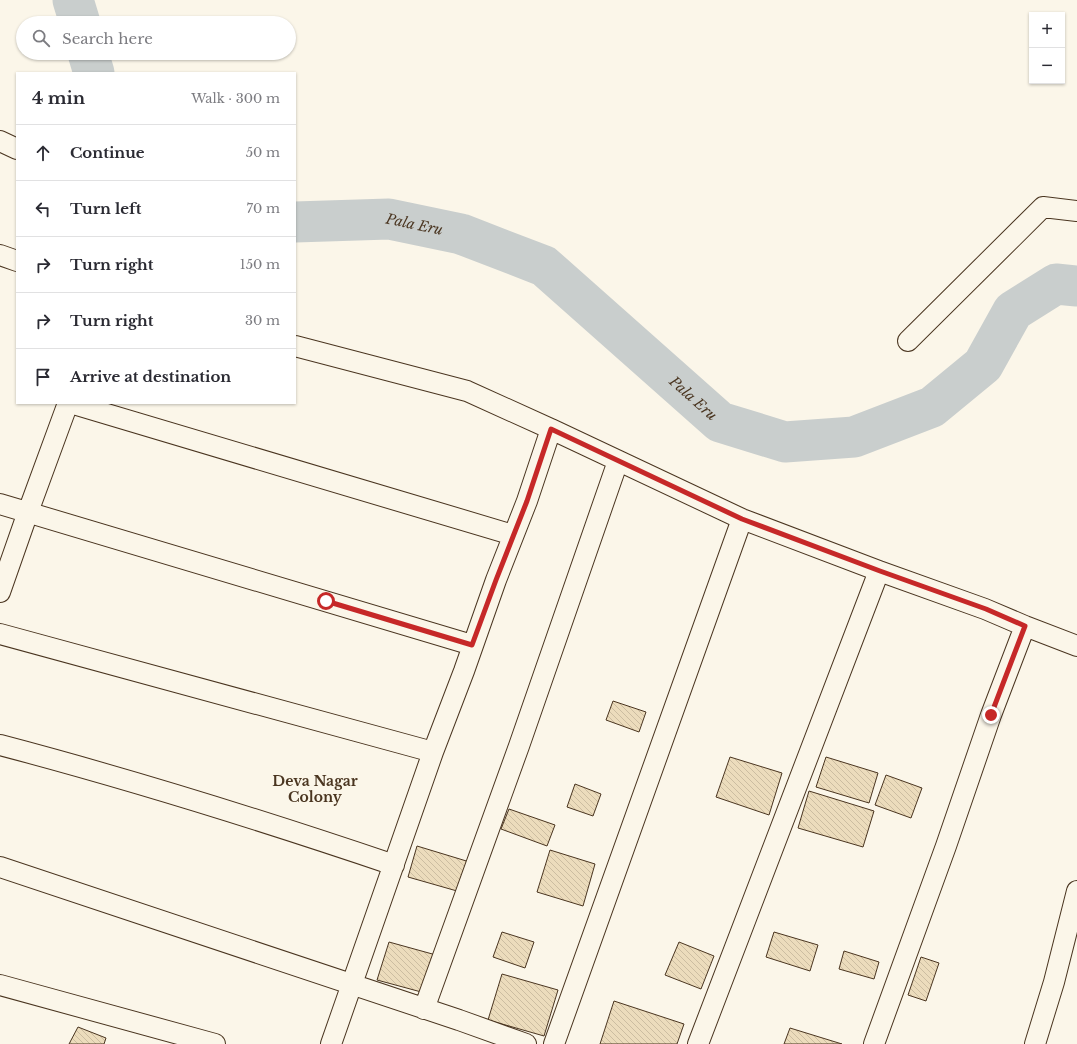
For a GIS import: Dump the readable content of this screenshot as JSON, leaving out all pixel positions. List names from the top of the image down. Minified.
{"districts":["Deva Nagar Colony"],"water":["Pala Eru"],"page":{"map_buttons":["+","−"],"search":"Search here","heading":["4 min","Walk · 300 m"],"list":[["Continue","50 m"],["Turn left","70 m"],["Turn right","150 m"],["Turn right","30 m"],"Arrive at destination"]}}
